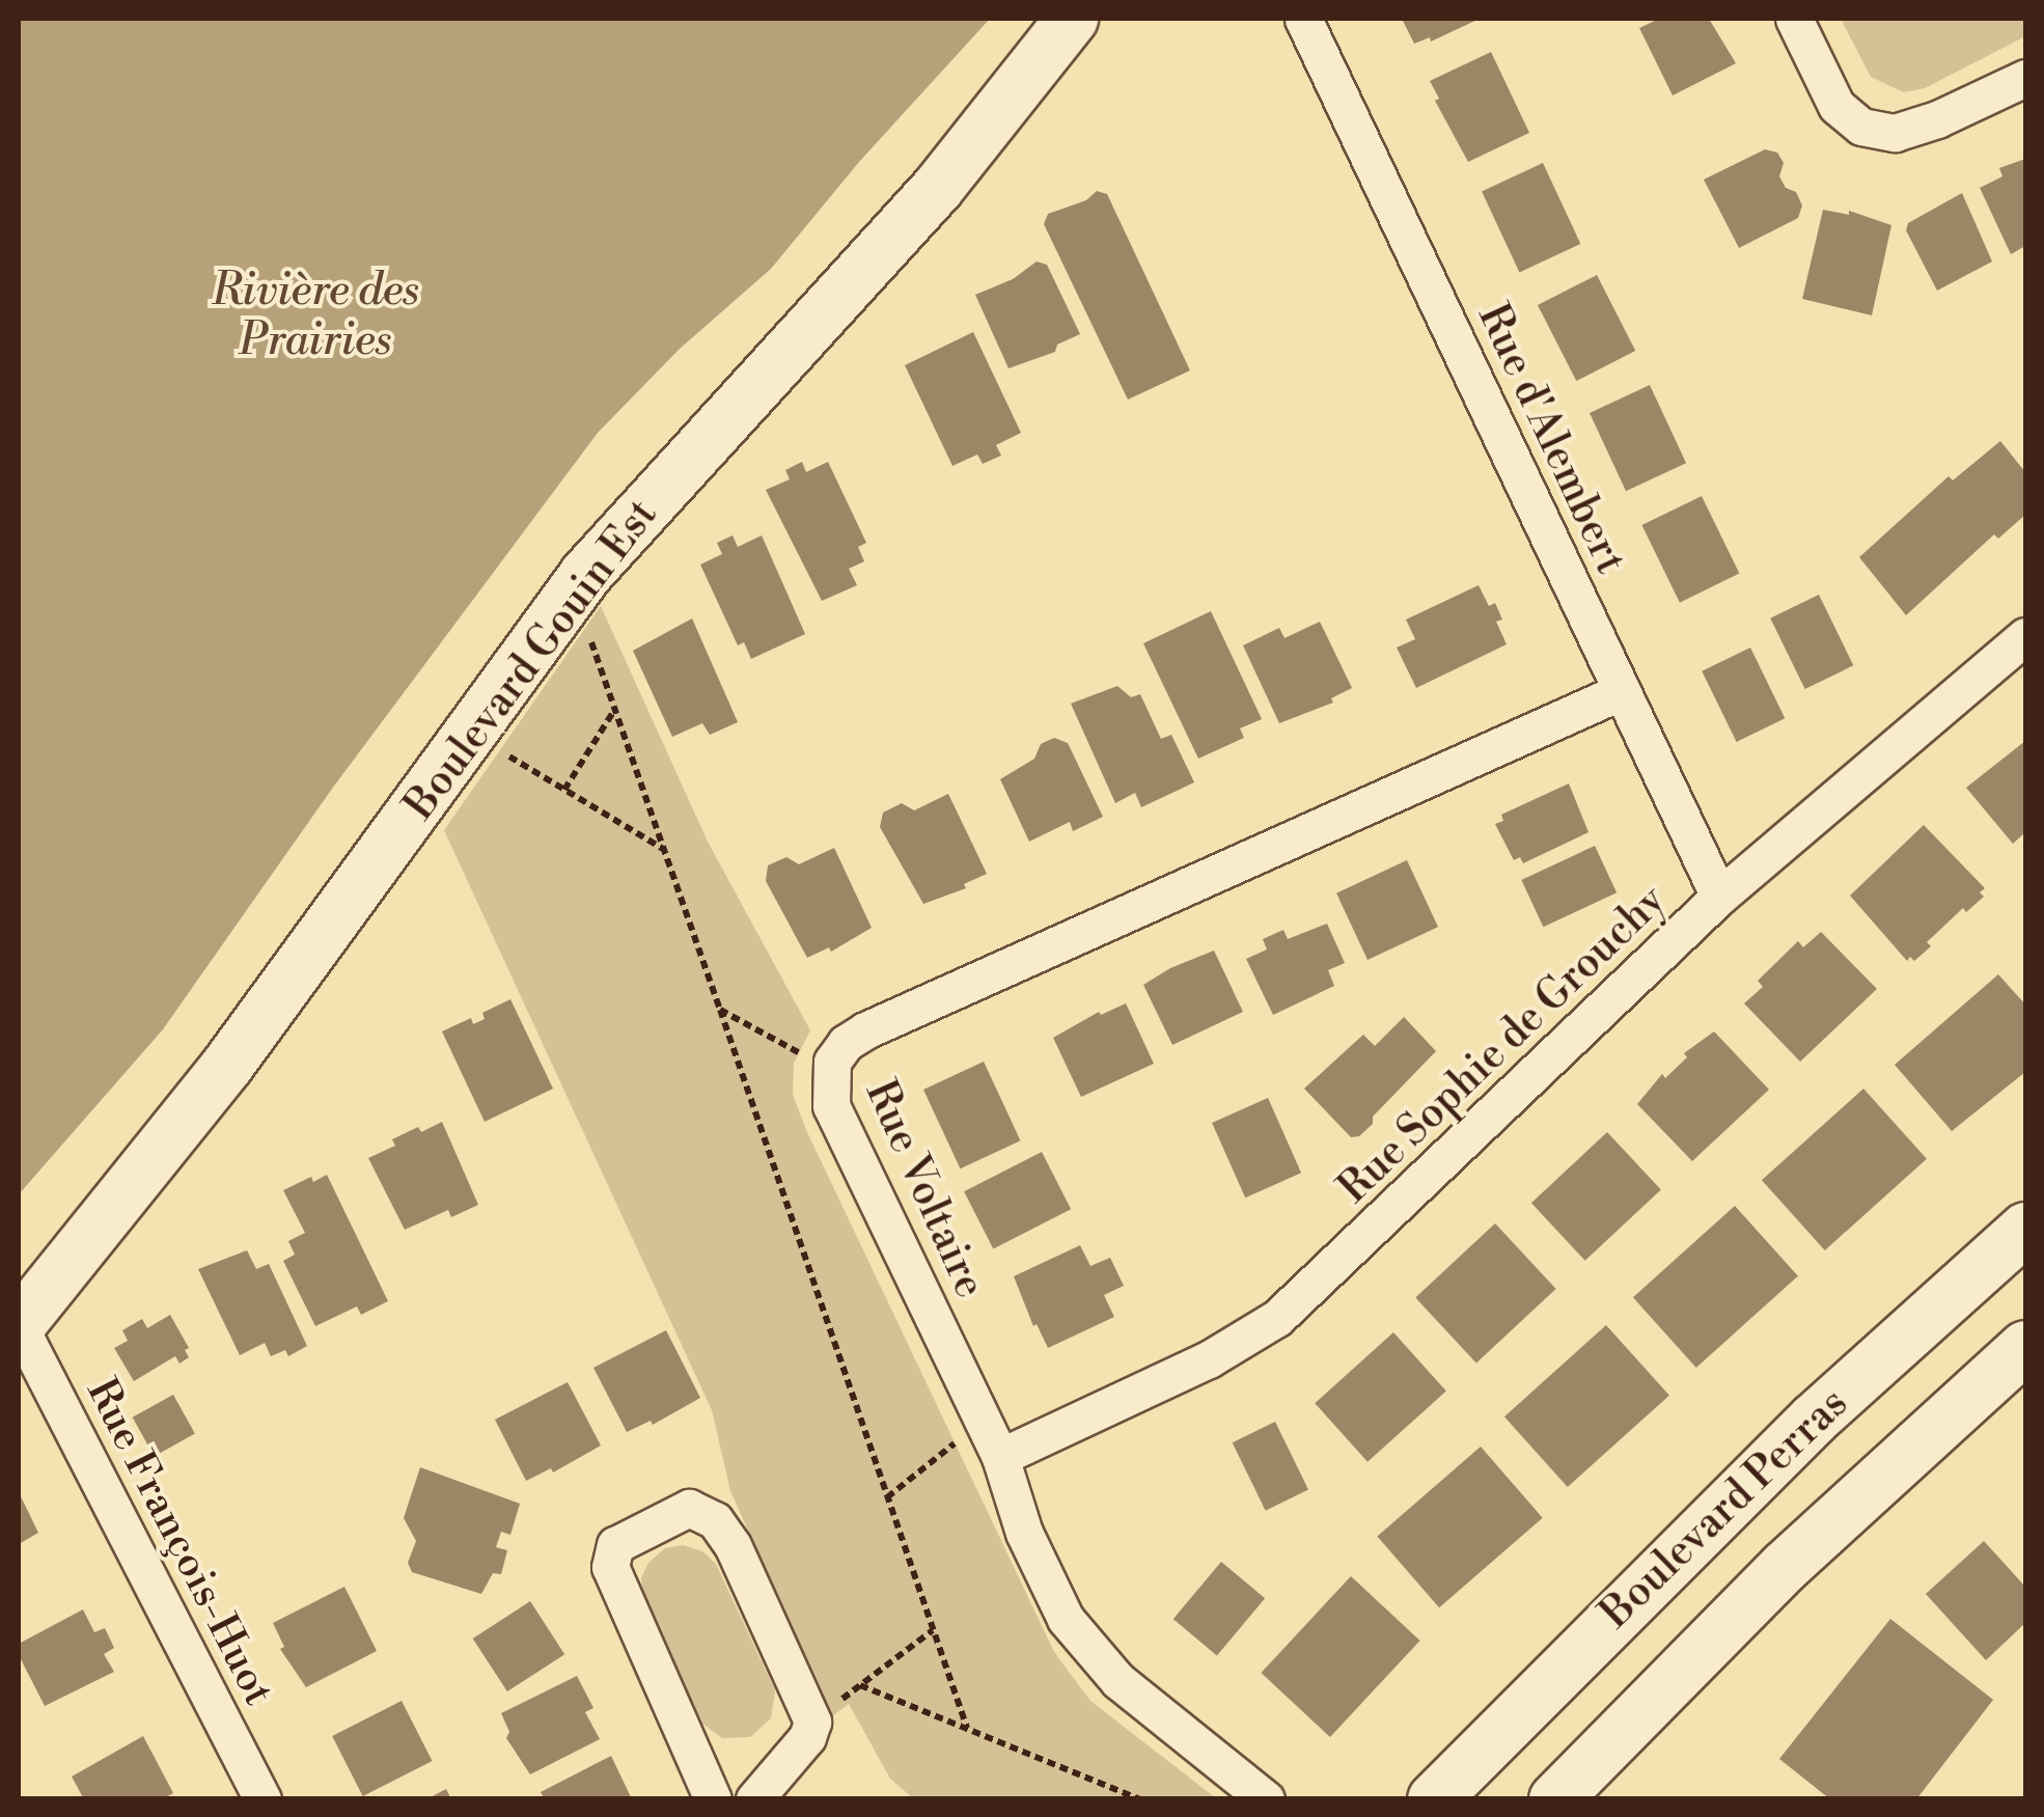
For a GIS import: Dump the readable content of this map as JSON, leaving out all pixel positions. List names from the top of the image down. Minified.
{"streets":{"street":["Rue d'Alembert","Boulevard Gouin Est","Rue Sophie de Grouchy","Rue Voltaire","Boulevard Perras","Rue François-Huot"]},"crossings":[["Rue d'Alembert","Rue Sophie de Grouchy"],["Rue d'Alembert","Rue Voltaire"],["Boulevard Gouin Est","Rue François-Huot"],["Rue Sophie de Grouchy","Rue Voltaire"]],"water":["Rivière des Prairies"]}
